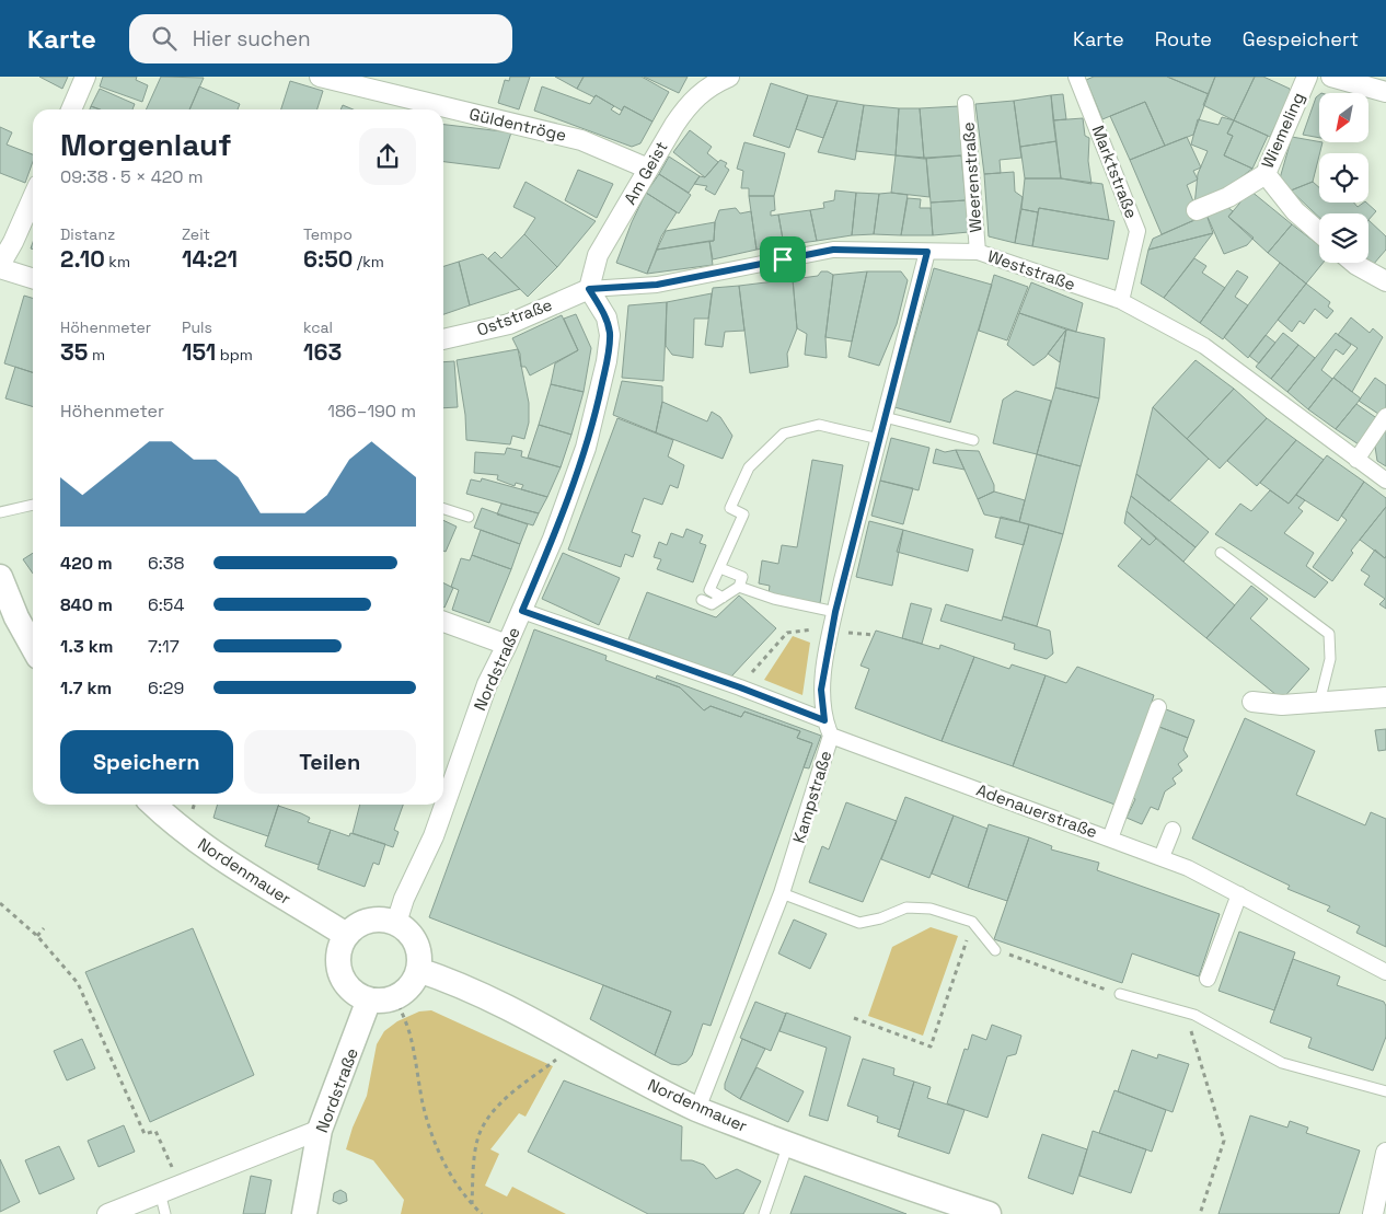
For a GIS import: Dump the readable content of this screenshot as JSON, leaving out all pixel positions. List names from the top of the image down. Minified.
{"streets":{"street":["Güldentröge","Wiemeling","Marktstraße","Am Geist","Weerenstraße","Weststraße","Oststraße","Nordstraße","Kampstraße","Adenauerstraße","Nordenmauer"]},"crossings":[["Güldentröge","Am Geist"],["Marktstraße","Weststraße"],["Am Geist","Weststraße"],["Am Geist","Oststraße"],["Am Geist","Nordstraße"],["Weerenstraße","Weststraße"],["Weststraße","Oststraße"],["Weststraße","Nordstraße"],["Weststraße","Kampstraße"],["Oststraße","Nordstraße"],["Nordstraße","Nordenmauer"],["Kampstraße","Adenauerstraße"],["Kampstraße","Nordenmauer"]],"north":"bottom left","page":{"header":"Karte","search":"Hier suchen","nav":["Karte","Route","Gespeichert"],"heading":["Morgenlauf","09:38 · 5 × 420 m"],"stats":[["Distanz","2.10 km"],["Zeit","14:21"],["Tempo","6:50 /km"],["Höhenmeter","35 m"],["Puls","151 bpm"],["kcal","163"]],"chart":["Höhenmeter","186–190 m"],"list":[{"name":"420 m","note":"6:38"},{"name":"840 m","note":"6:54"},{"name":"1.3 km","note":"7:17"},{"name":"1.7 km","note":"6:29"}],"buttons":["Speichern","Teilen"]}}
